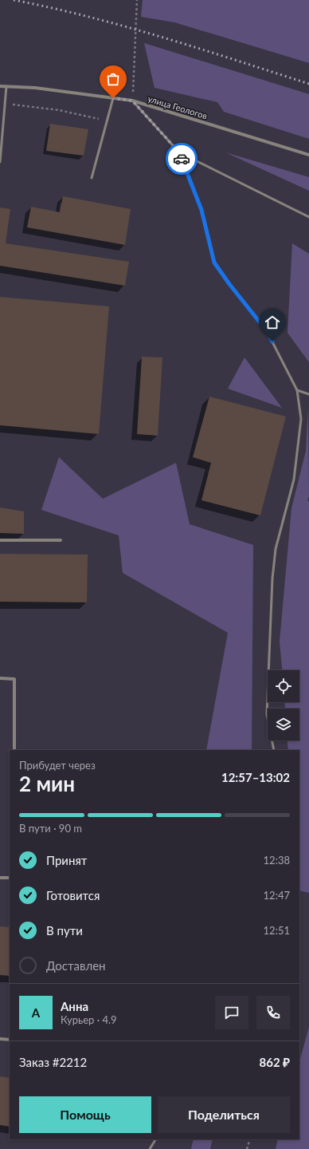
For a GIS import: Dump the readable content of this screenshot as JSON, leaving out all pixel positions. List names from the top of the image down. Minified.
{"streets":{"street":["улица Геологов"]},"page":{"heading":["2 мин","Прибудет через","12:57–13:02"],"panel":["Анна","Курьер · 4.9","Заказ #2212","862 ₽"],"bar":"В пути · 90 m","list":[["Принят","12:38"],["Готовится","12:47"],["В пути","12:51"],"Доставлен"],"round":"А","buttons":["Помощь","Поделиться"]}}
